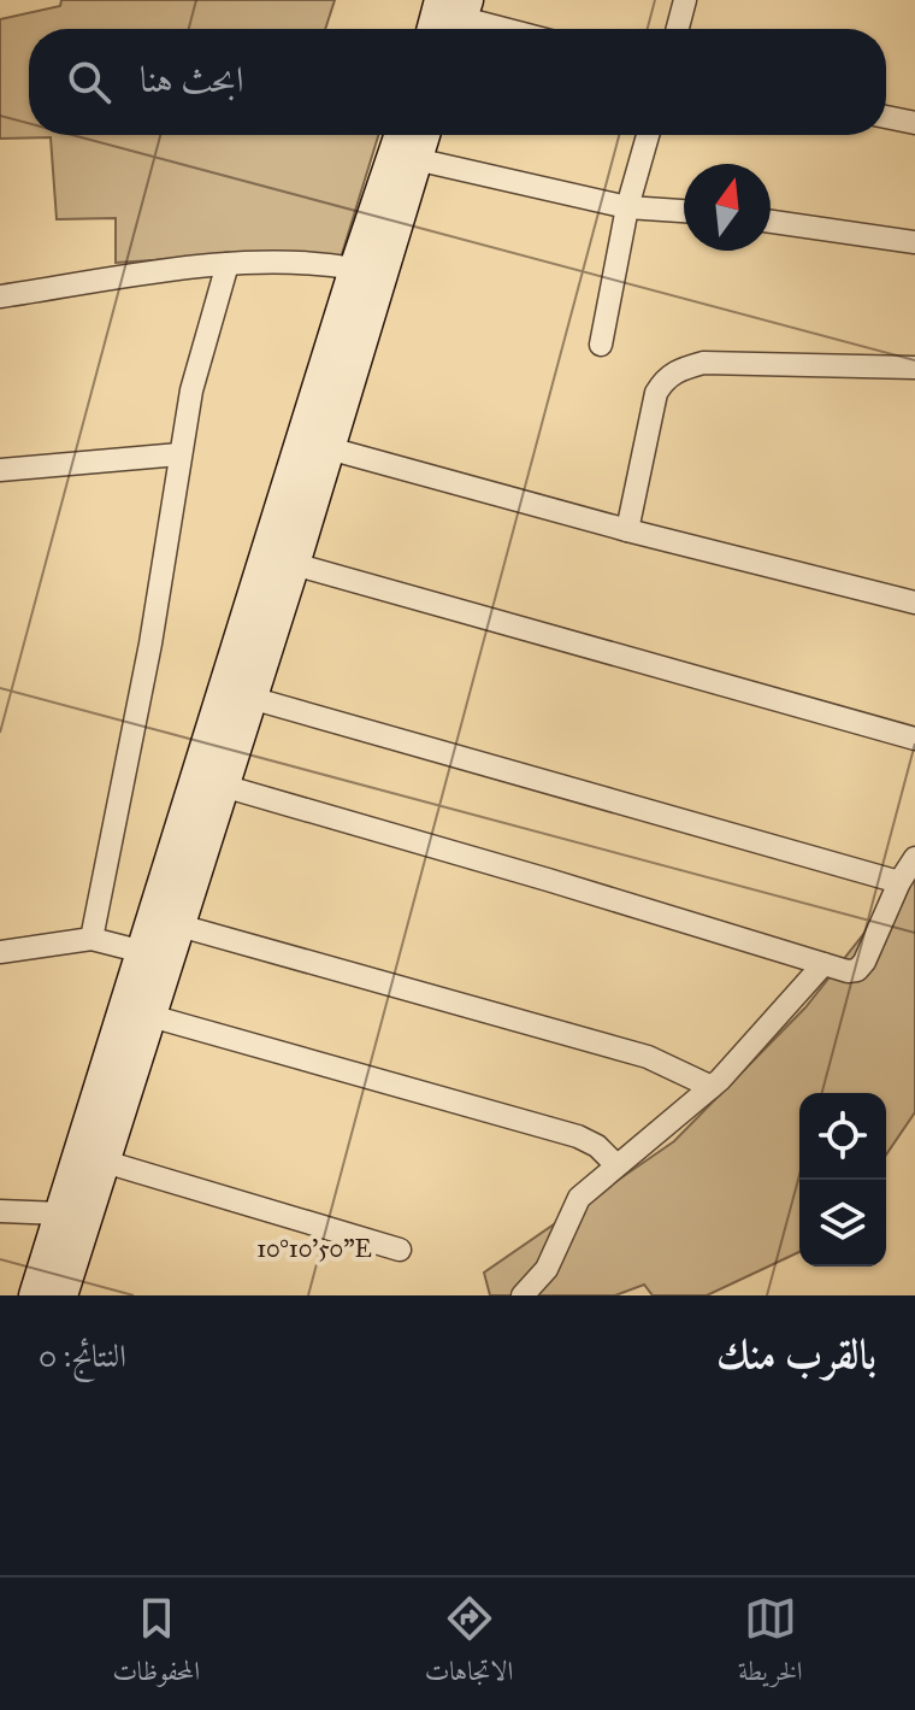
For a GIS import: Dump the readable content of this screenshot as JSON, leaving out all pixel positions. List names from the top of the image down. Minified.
{"north":"top","page":{"search":"ابحث هنا","heading":["بالقرب منك","النتائج: 0"],"nav":["الخريطة","الاتجاهات","المحفوظات"]},"coordinates":["10°10'50\"E"]}
